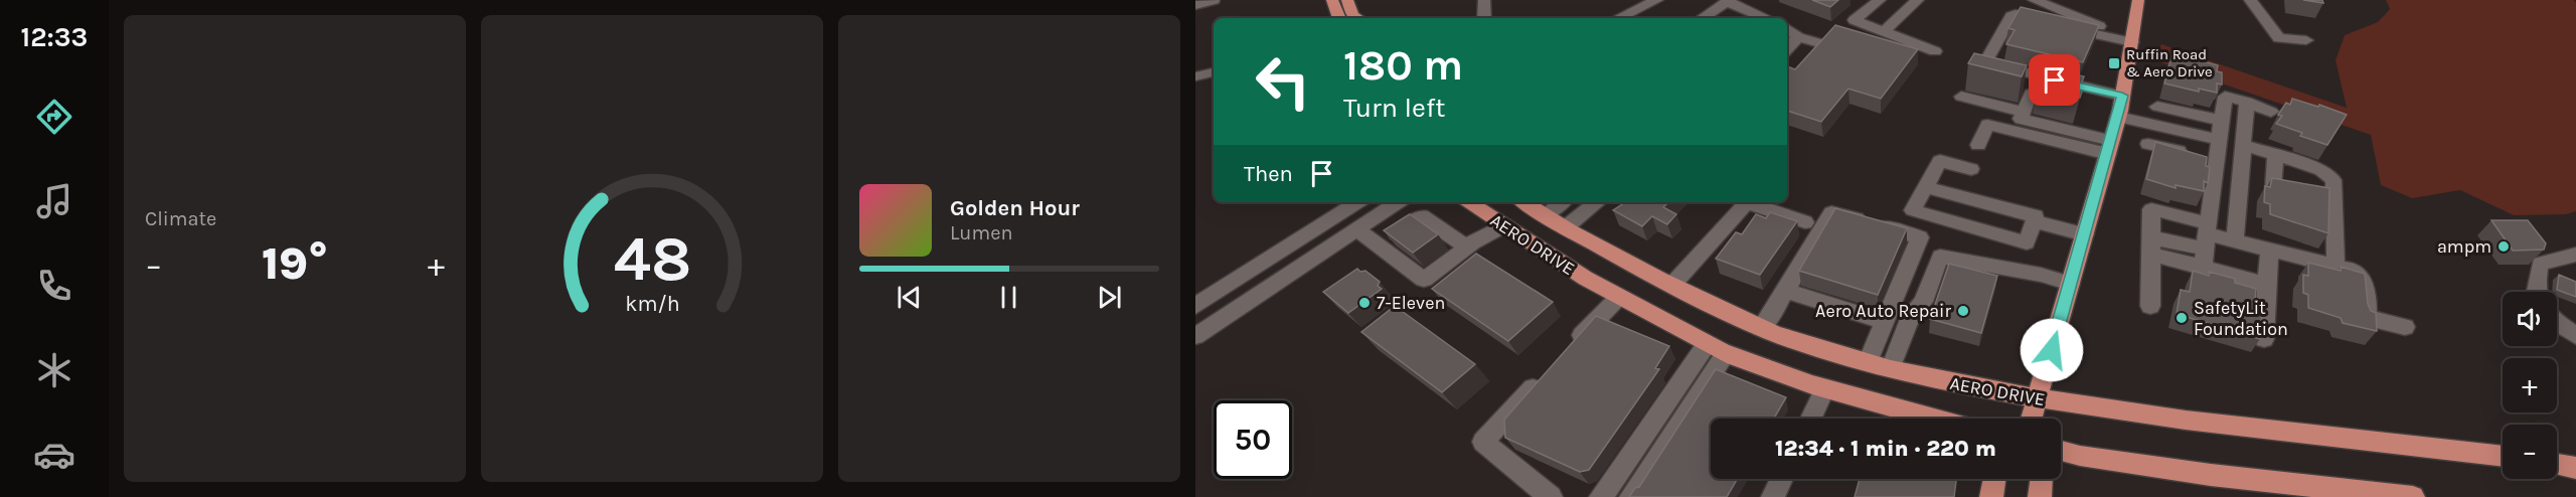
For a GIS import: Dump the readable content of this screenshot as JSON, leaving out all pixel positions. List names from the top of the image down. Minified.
{"streets":{"main road":["AERO DRIVE"]},"places":{"transit":["Ruffin Road & Aero Drive"],"other":["ampm","7-Eleven","Aero Auto Repair","SafetyLit Foundation"]},"page":{"tabs":"12:33","tile":"Climate","turn":["180 m","Turn left"],"then":"Then","song":["Golden Hour","Lumen"],"heat":["−","19°","+"],"map_buttons":["+","−"],"limit":"50","trip":"12:34 · 1 min · 220 m","gauge":["48","km/h"]}}
